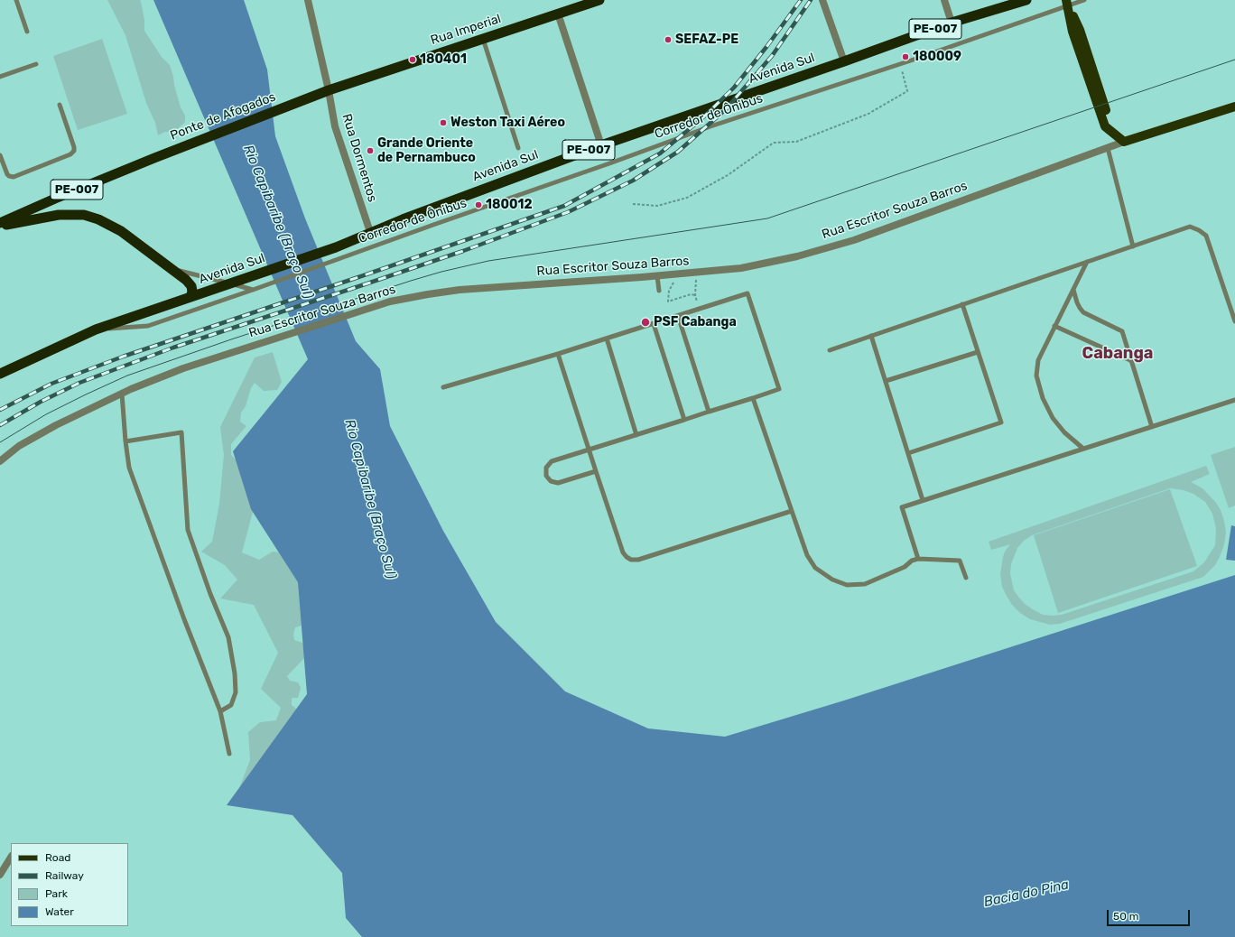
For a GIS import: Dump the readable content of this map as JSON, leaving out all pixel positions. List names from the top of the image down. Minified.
{"streets":{"highway":["PE-007","Rua Imperial","Avenida Sul","Ponte de Afogados"],"main road":["Rua Escritor Souza Barros"],"street":["Rua Dormentos"],"lane":["Corredor de Ônibus"]},"crossings":[["Rua Imperial","Ponte de Afogados"],["Rua Imperial","Rua Dormentos"],["Avenida Sul","Rua Dormentos"]],"districts":["Cabanga"],"water":["Rio Capibaribe (Braço Sul)","Bacia do Pina"],"places":["SEFAZ-PE","180009","180401","Weston Taxi Aéreo","Grande Oriente de Pernambuco","180012","PSF Cabanga"],"legend":["Road","Railway","Park","Water"],"scale_bar":"50 m"}
